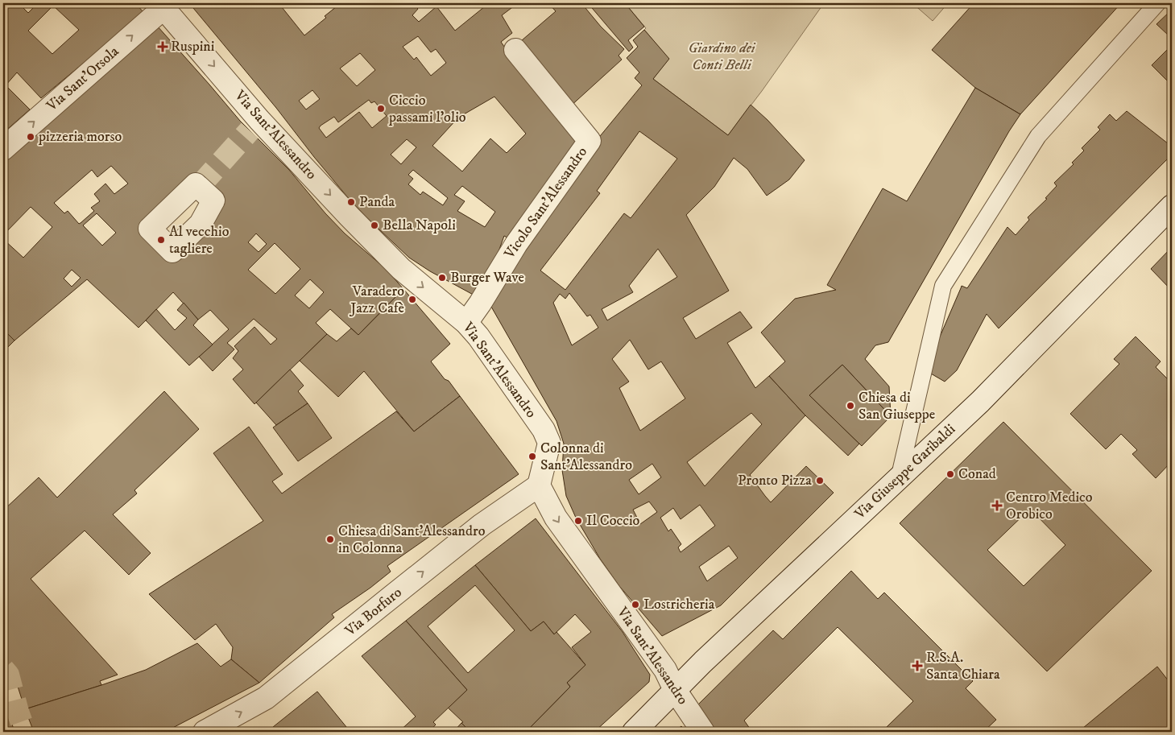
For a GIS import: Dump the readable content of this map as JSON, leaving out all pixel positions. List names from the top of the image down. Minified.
{"streets":{"street":["Via Sant'Orsola","Via Sant'Alessandro","Vicolo Sant'Alessandro","Via Giuseppe Garibaldi","Via Borfuro"]},"crossings":[["Via Sant'Orsola","Via Sant'Alessandro"],["Via Sant'Alessandro","Vicolo Sant'Alessandro"],["Via Sant'Alessandro","Via Giuseppe Garibaldi"],["Via Sant'Alessandro","Via Borfuro"]],"one_way":["Via Sant'Orsola","Via Sant'Alessandro","Via Borfuro"],"parks":["Giardino dei Conti Belli"],"places":{"health":["Ruspini","Centro Medico Orobico","R.S.A. Santa Chiara"],"other":["Ciccio passami l'olio","pizzeria morso","Panda","Bella Napoli","Al vecchio tagliere","Burger Wave","Varadero Jazz Cafè","Chiesa di San Giuseppe","Colonna di Sant'Alessandro","Conad","Pronto Pizza","Il Coccio","Chiesa di Sant'Alessandro in Colonna","Lostricheria"]}}
